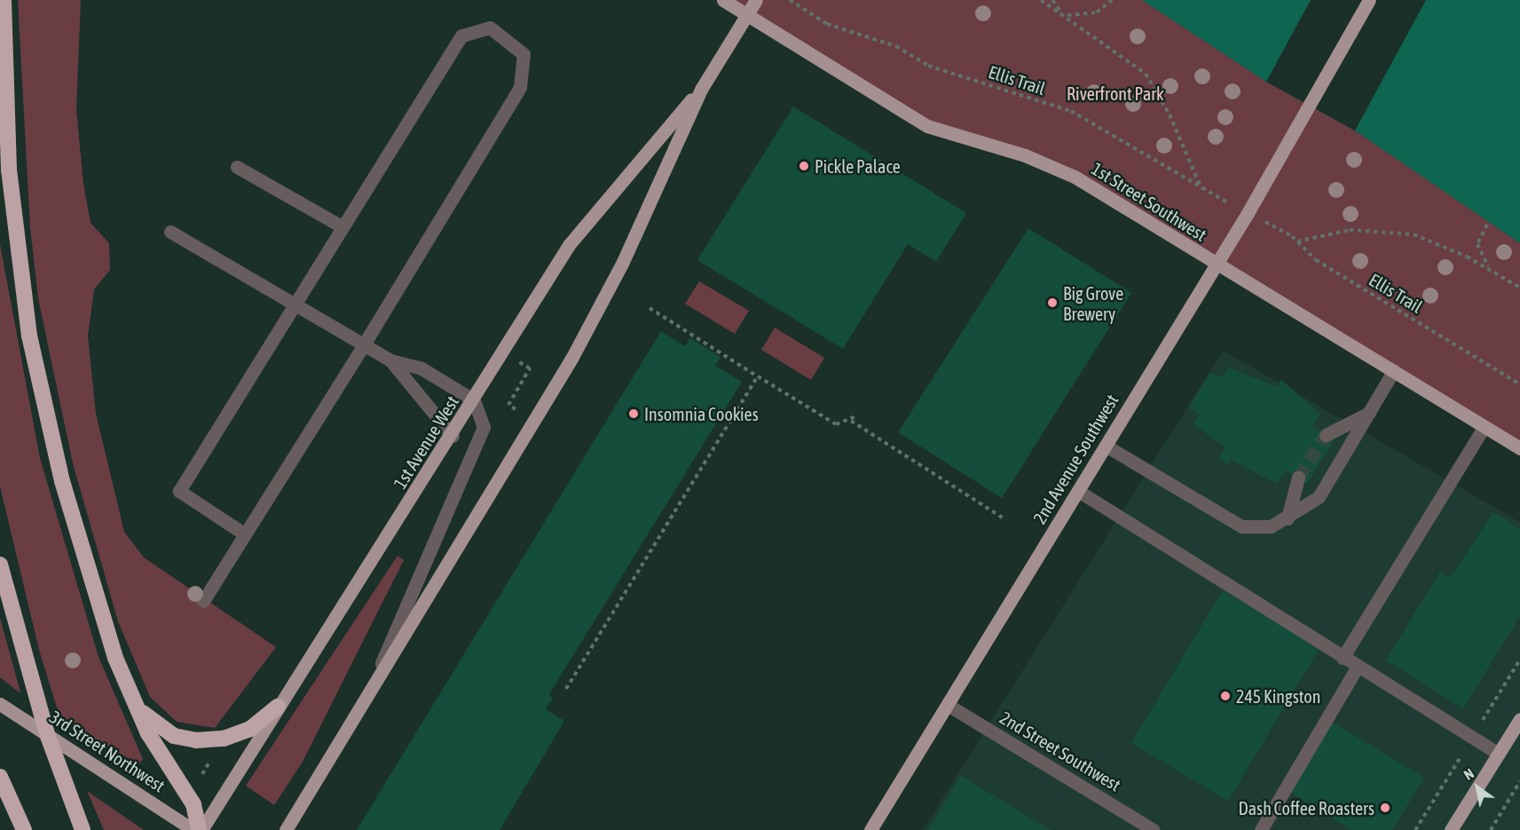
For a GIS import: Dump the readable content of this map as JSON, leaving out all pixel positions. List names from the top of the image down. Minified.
{"streets":{"main road":["1st Street Southwest","1st Avenue West","2nd Avenue Southwest","3rd Street Northwest"],"street":["2nd Street Southwest"],"path":["Ellis Trail"]},"crossings":[["1st Street Southwest","1st Avenue West"],["1st Street Southwest","2nd Avenue Southwest"],["2nd Avenue Southwest","2nd Street Southwest"]],"parks":["Riverfront Park"],"places":["Pickle Palace","Big Grove Brewery","Insomnia Cookies","245 Kingston","Dash Coffee Roasters"],"north":"top left"}
